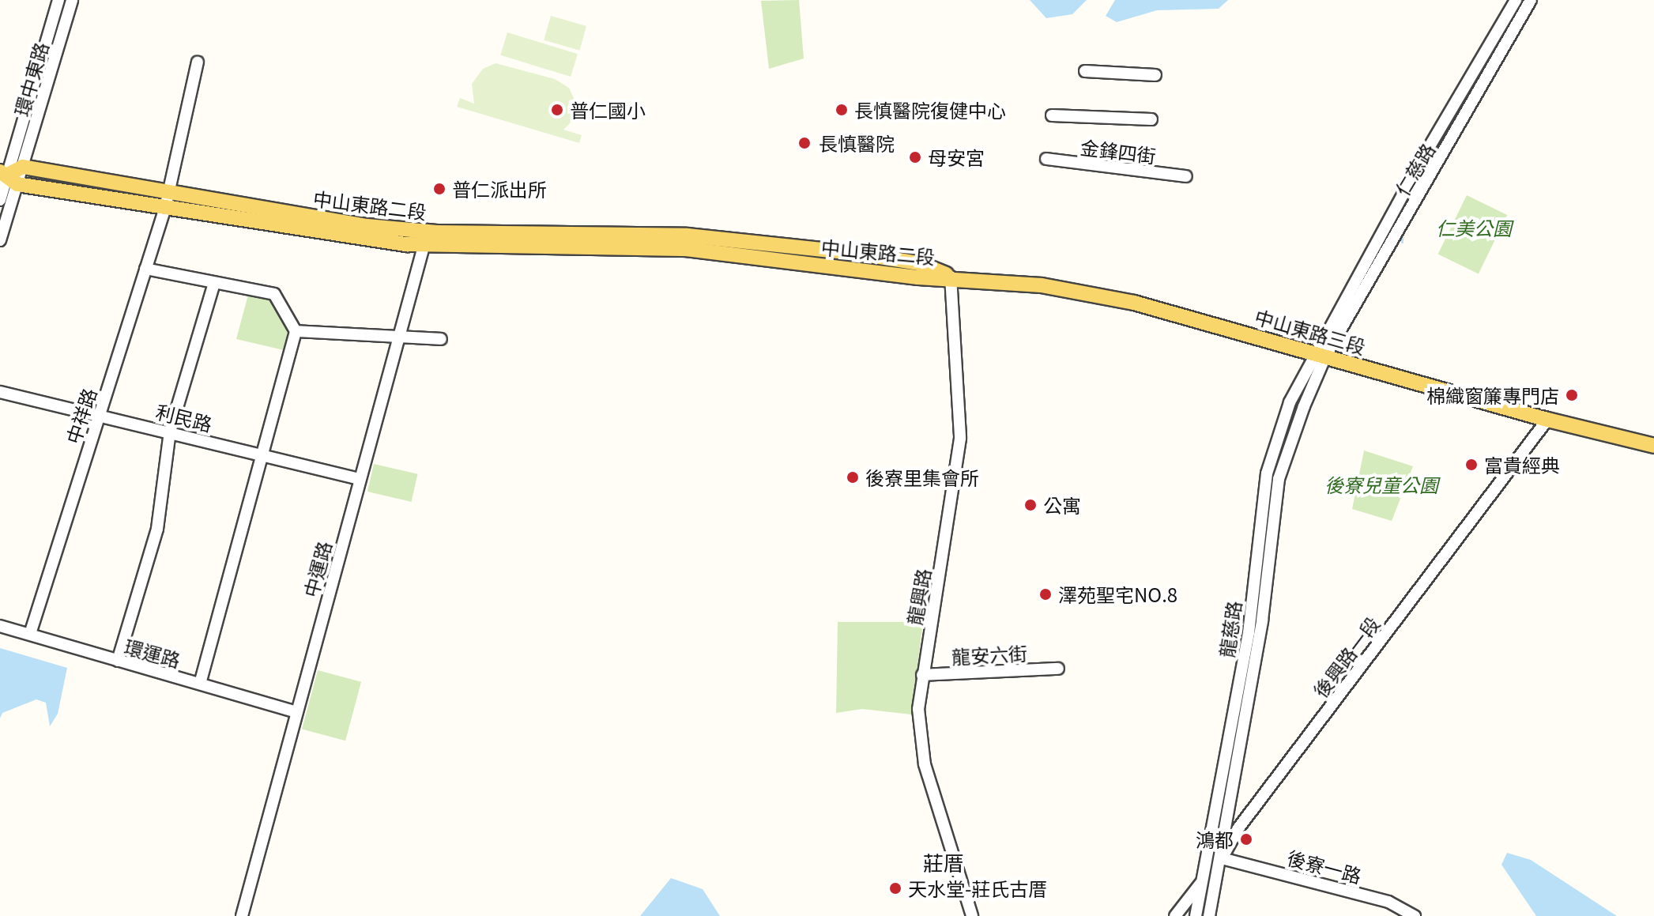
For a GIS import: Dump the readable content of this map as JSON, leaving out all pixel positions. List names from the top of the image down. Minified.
{"streets":{"main road":["中山東路二段","中山東路三段"],"street":["環中東路","金鋒四街","仁慈路","中祥路","利民路","中運路","龍興路","龍慈路","環運路","龍安六街","後興路一段","後寮一路"]},"crossings":[["環中東路","中山東路二段"],["仁慈路","中山東路三段"],["仁慈路","龍慈路"],["中山東路二段","中山東路三段"],["中山東路二段","中祥路"],["中山東路二段","中運路"],["中山東路二段","龍興路"],["中山東路三段","龍興路"],["中山東路三段","龍慈路"],["中山東路三段","後興路一段"],["中祥路","利民路"],["中祥路","環運路"],["利民路","中運路"],["中運路","環運路"],["龍興路","龍安六街"],["龍慈路","後興路一段"],["龍慈路","後寮一路"],["後興路一段","後寮一路"]],"districts":["莊厝"],"parks":["仁美公園","後寮兒童公園"],"places":["普仁國小","長慎醫院復健中心","長慎醫院","母安宮","普仁派出所","棉織窗簾專門店","富貴經典","後寮里集會所","公寓","澤苑聖宅NO.8","鴻都","天水堂-莊氏古厝"]}
